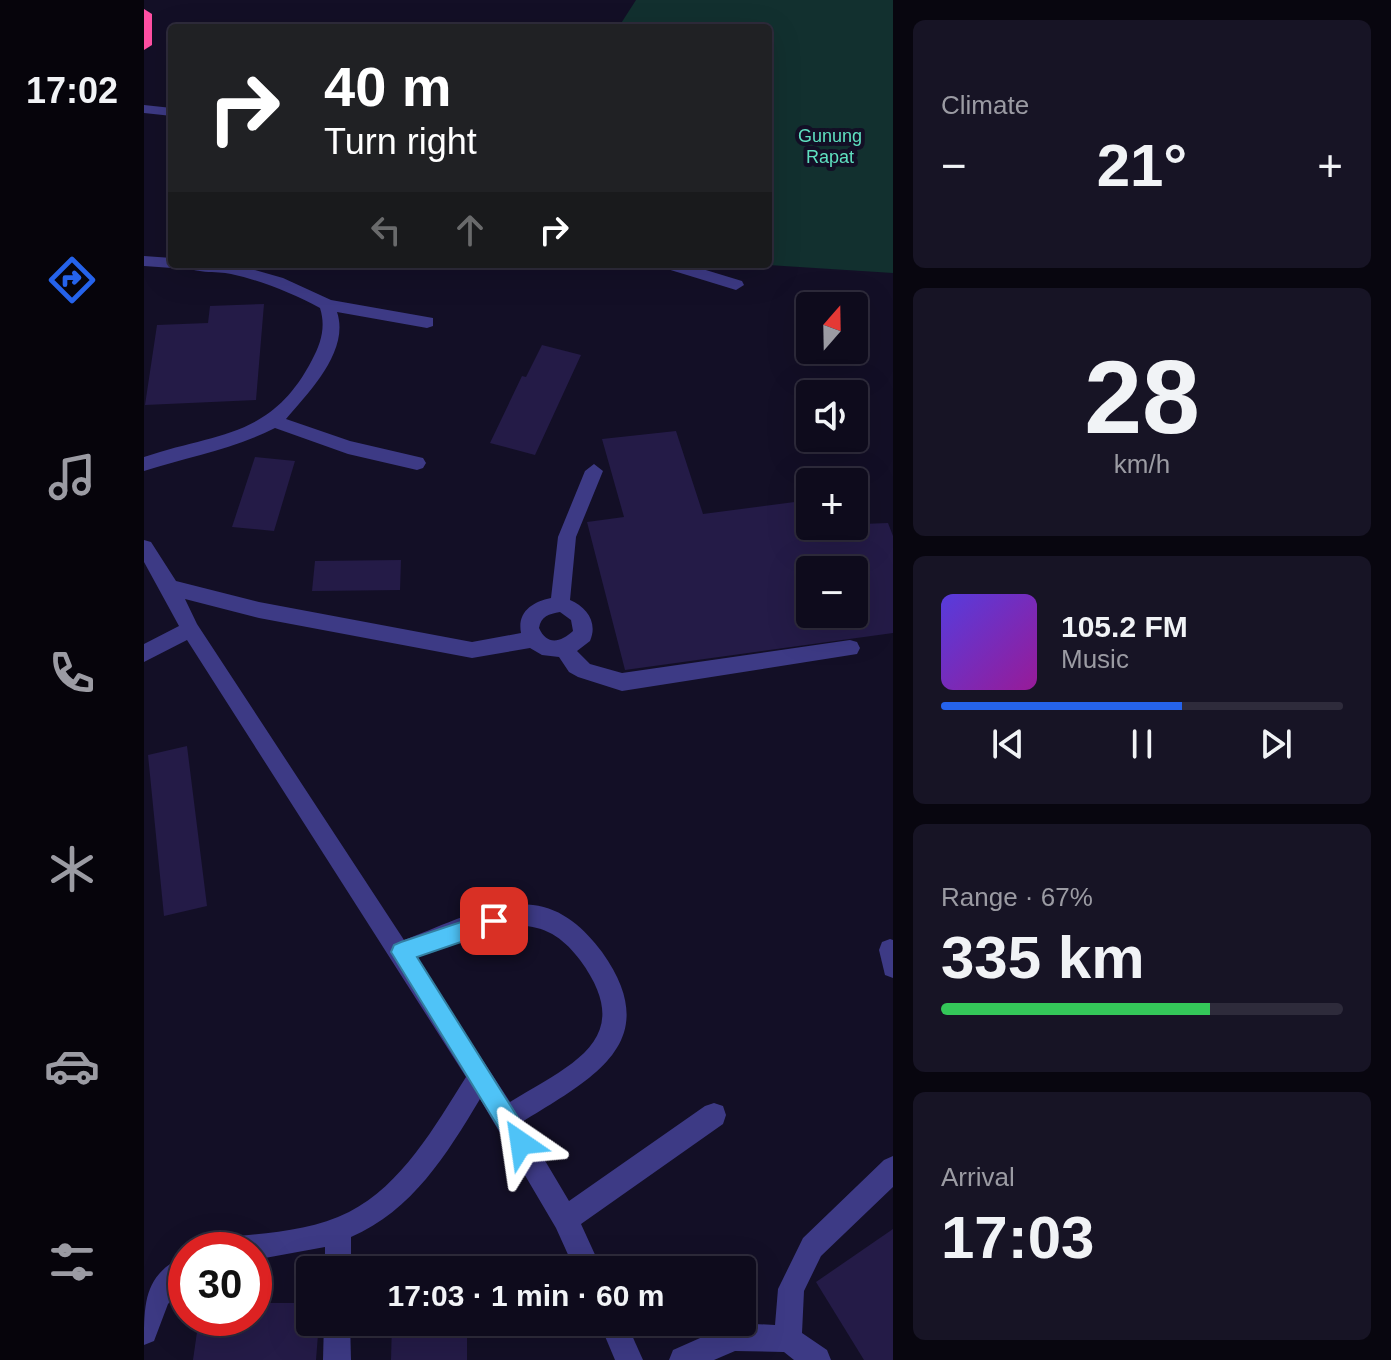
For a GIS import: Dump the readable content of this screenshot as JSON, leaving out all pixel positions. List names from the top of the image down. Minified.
{"parks":["Gunung Rapat"],"north":"top","page":{"tabs":"17:02","tile":["Climate",["28","km/h"],["Range · 67%","335 km"],["Arrival","17:03"]],"turn":["40 m","Turn right"],"heat":["−","21°","+"],"map_buttons":["+","−"],"song":["105.2 FM","Music"],"limit":"30","trip":"17:03 · 1 min · 60 m"}}
